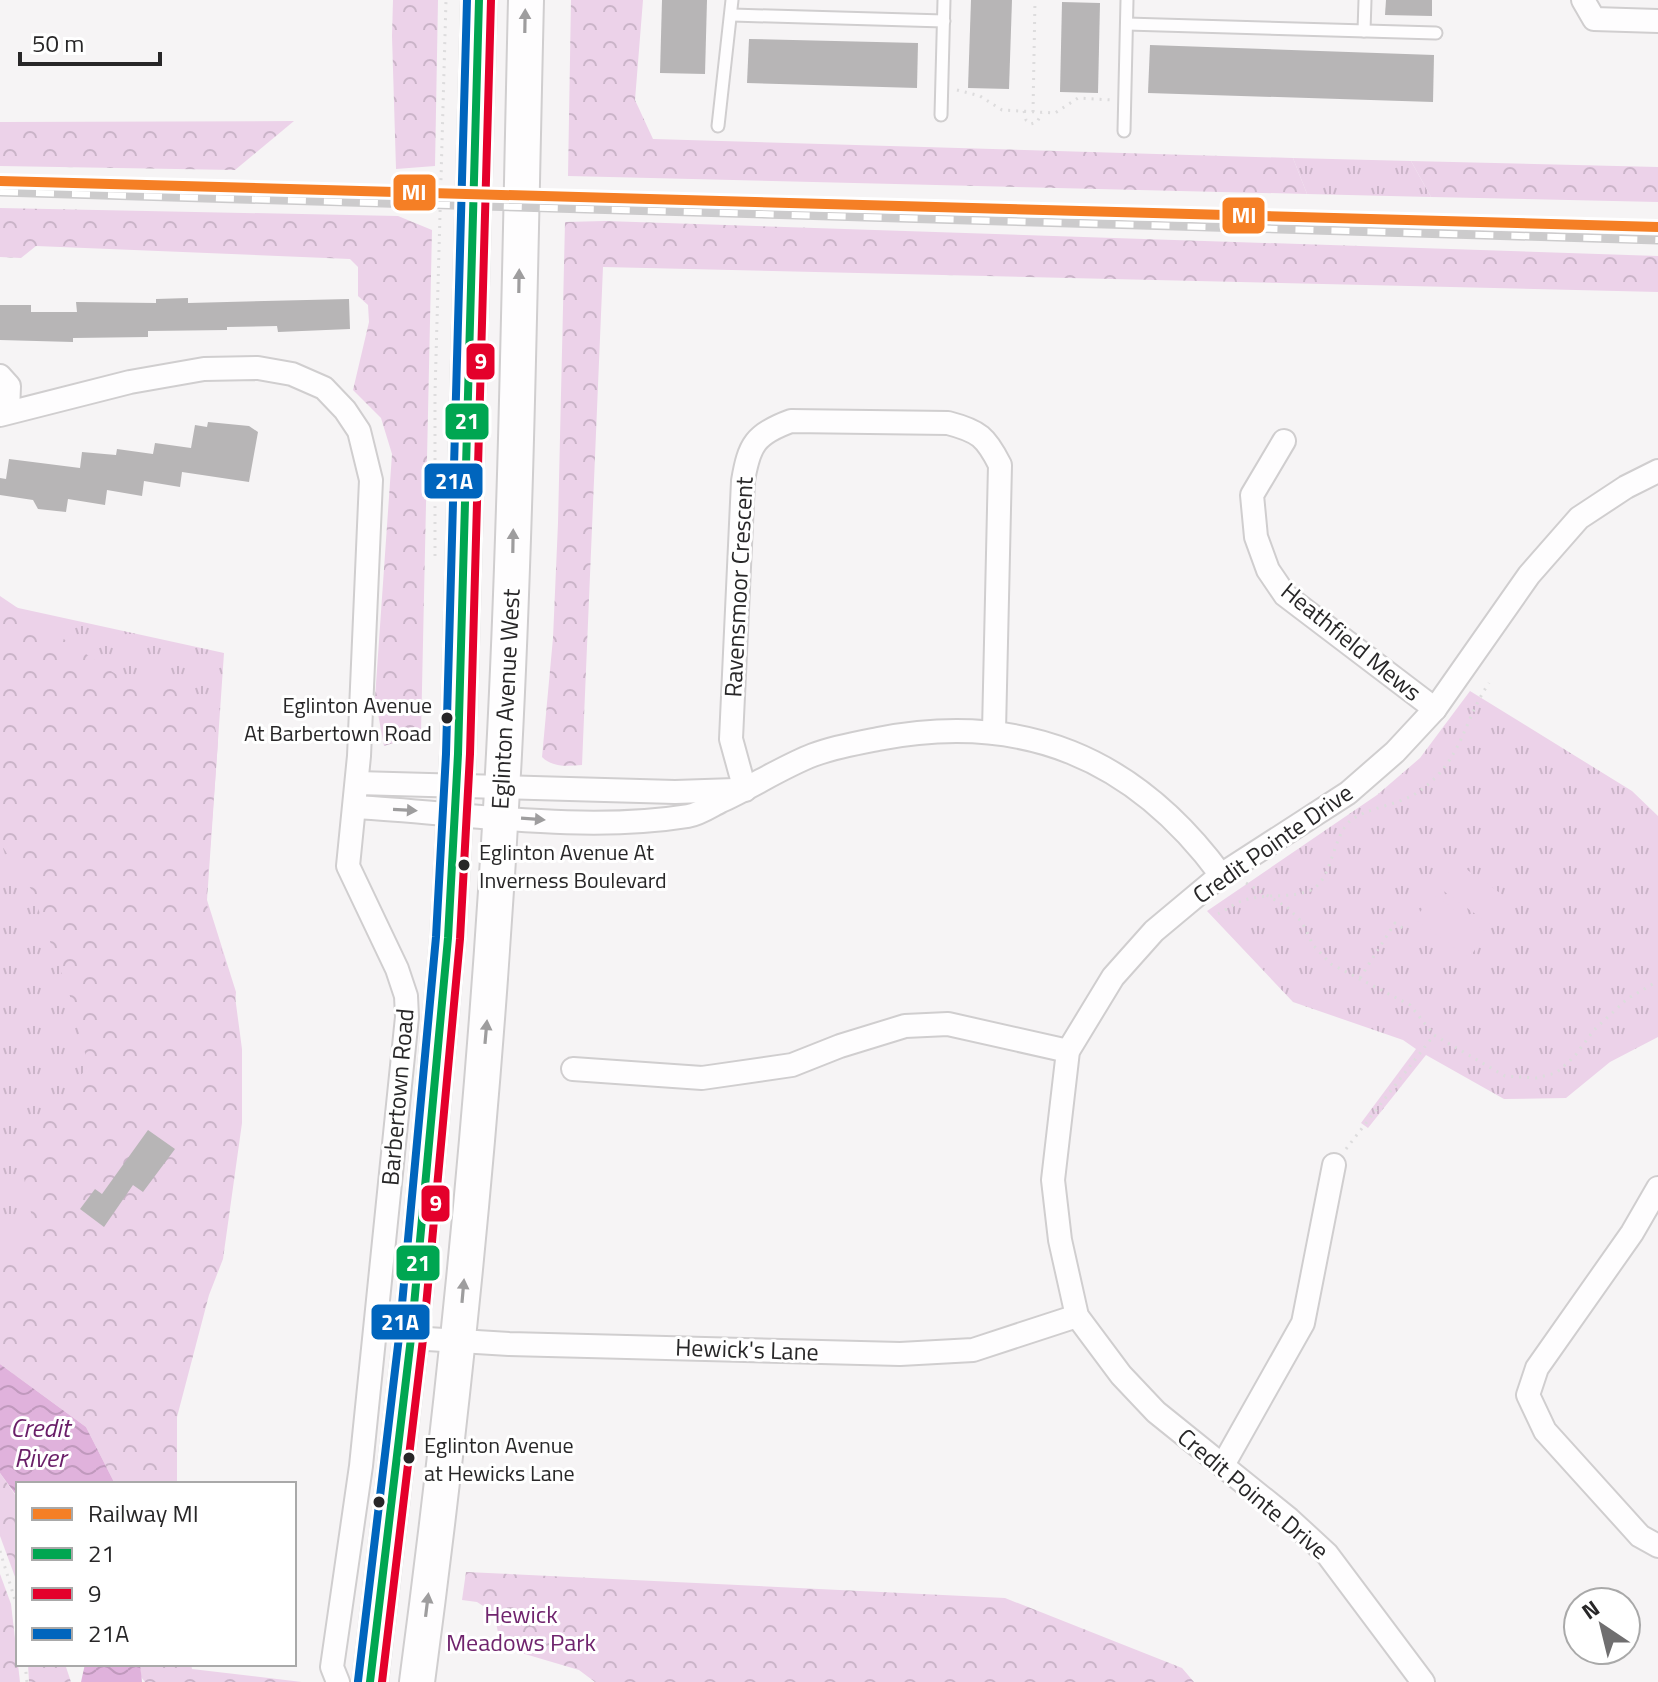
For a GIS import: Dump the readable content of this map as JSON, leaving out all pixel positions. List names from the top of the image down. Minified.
{"streets":{"main road":["Eglinton Avenue West"],"street":["Ravensmoor Crescent","Heathfield Mews","Credit Pointe Drive","Barbertown Road","Hewick's Lane"]},"crossings":[["Heathfield Mews","Credit Pointe Drive"],["Eglinton Avenue West","Hewick's Lane"],["Credit Pointe Drive","Hewick's Lane"]],"water":["Credit River"],"parks":["Hewick Meadows Park"],"places":["Eglinton Avenue At Barbertown Road","Eglinton Avenue At Inverness Boulevard","Eglinton Avenue at Hewicks Lane"],"lines":["transit line 21","transit line 9","transit line 21A","rail line MI"],"legend":["Railway MI","21","9","21A"],"scale_bar":"50 m","north":"top left"}
